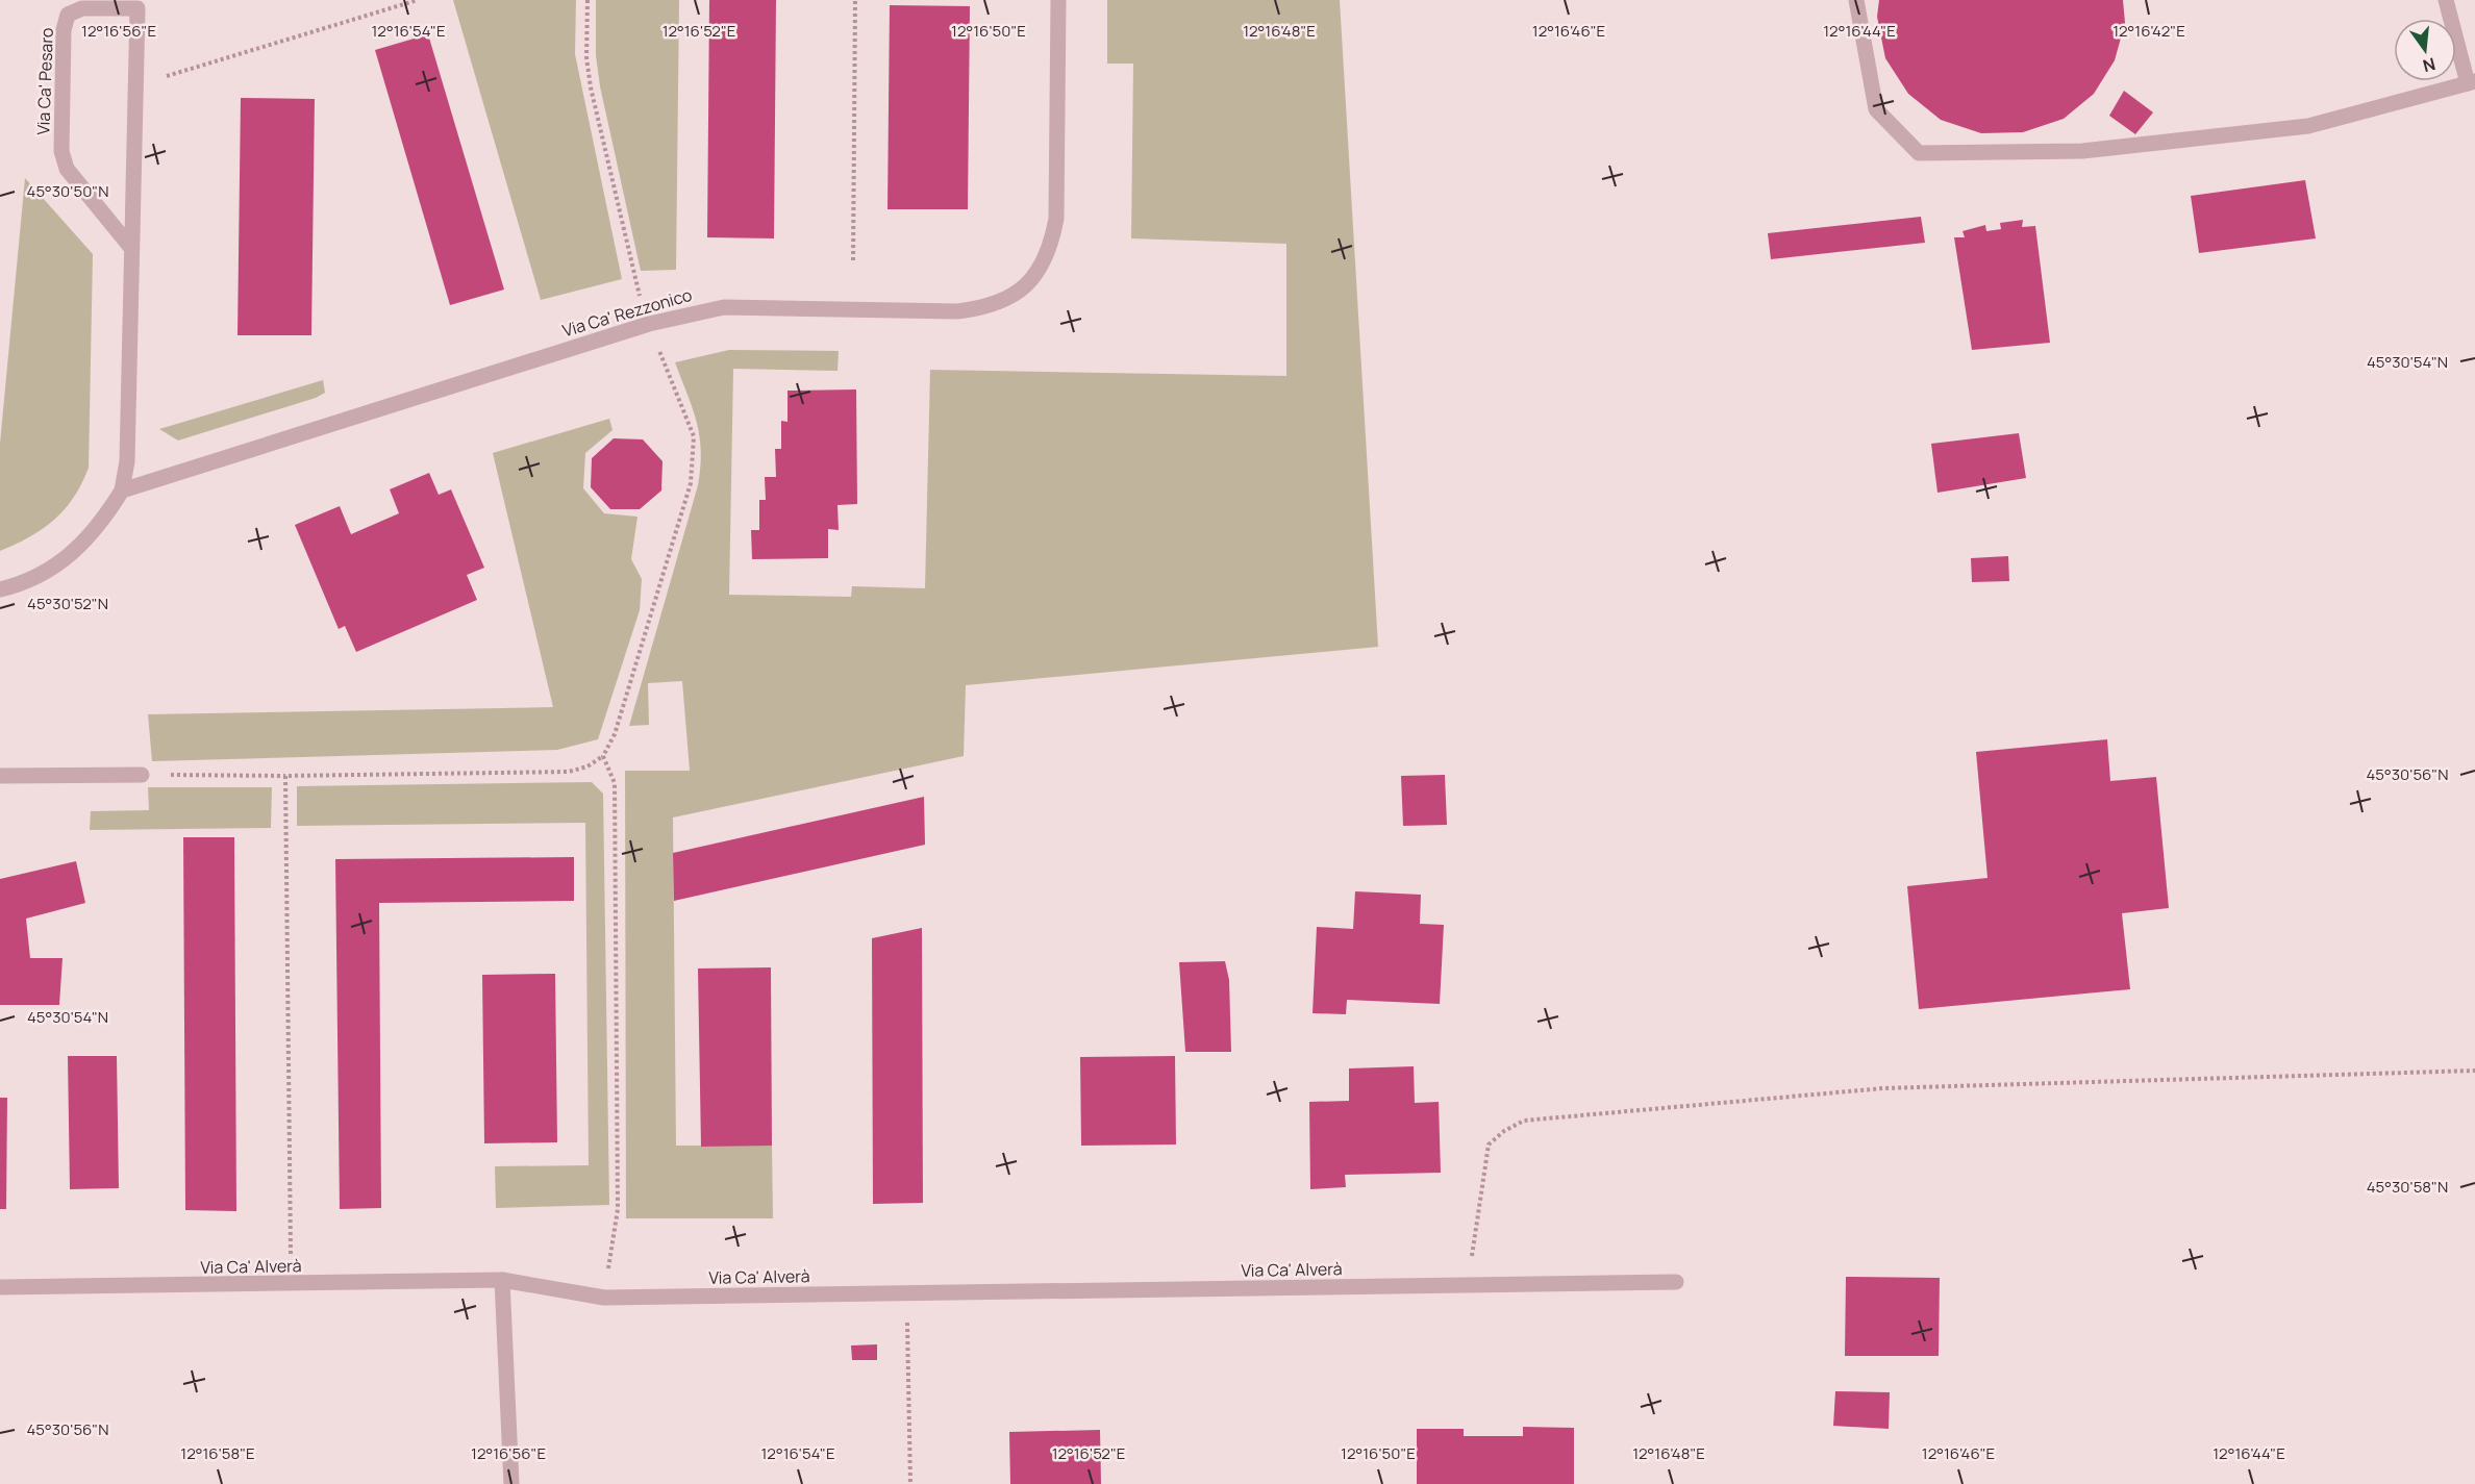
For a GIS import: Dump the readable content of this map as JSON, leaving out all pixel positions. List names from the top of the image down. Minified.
{"streets":{"street":["Via Ca' Pesaro","Via Ca' Rezzonico","Via Ca' Alverà"]},"crossings":[["Via Ca' Pesaro","Via Ca' Rezzonico"]],"north":"bottom","coordinates":["12°16'56\"E","12°16'54\"E","12°16'52\"E","12°16'50\"E","12°16'48\"E","12°16'46\"E","12°16'44\"E","12°16'42\"E","45°30'50\"N","45°30'54\"N","45°30'52\"N","45°30'56\"N","45°30'58\"N","12°16'58\"E"]}
